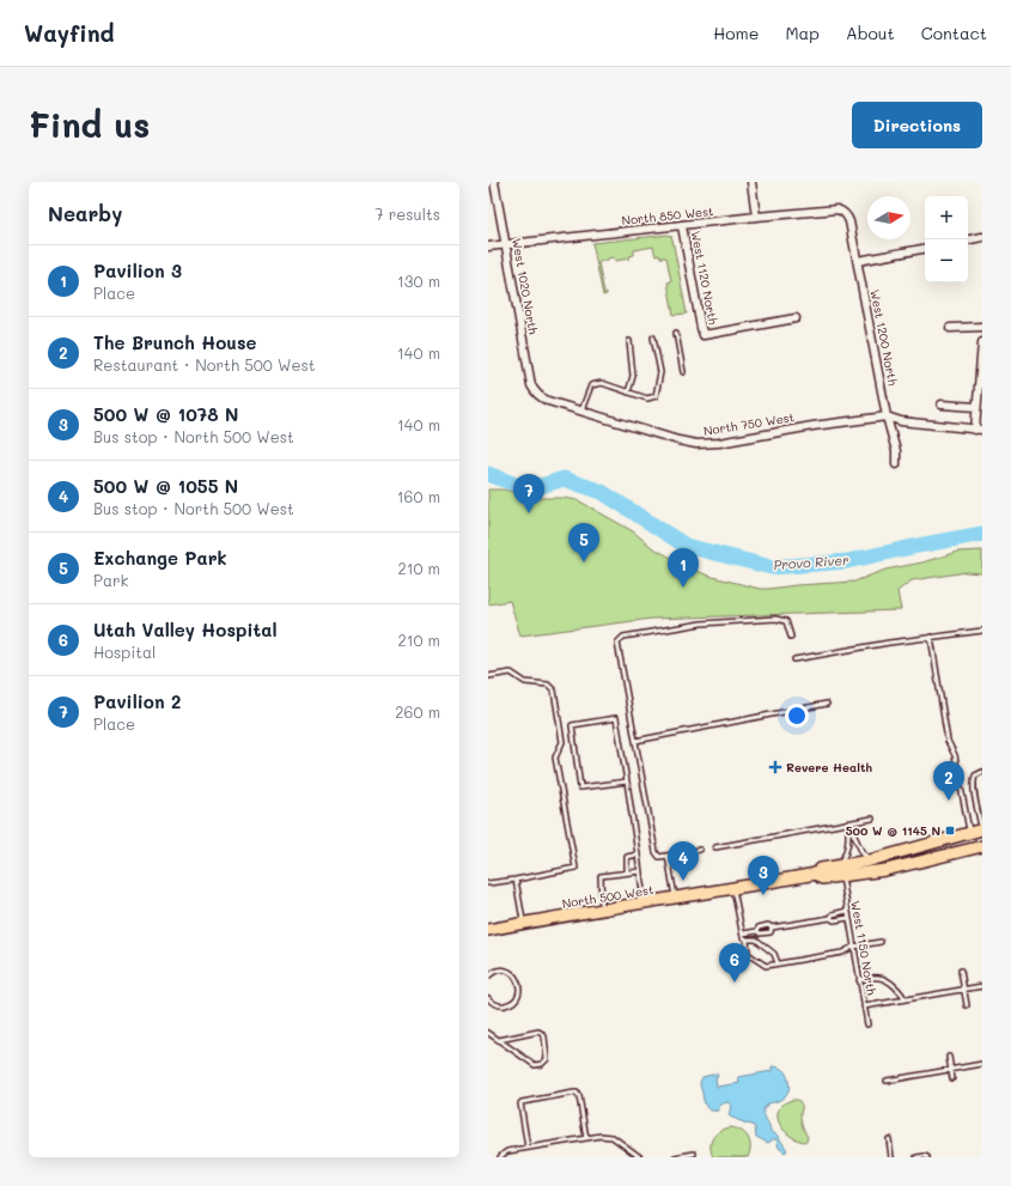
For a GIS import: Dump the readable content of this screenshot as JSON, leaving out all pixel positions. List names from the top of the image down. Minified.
{"streets":{"main road":["North 500 West"],"street":["North 850 West","West 1120 North","West 1020 North","West 1200 North","North 750 West"],"lane":["West 1150 North"]},"crossings":[["North 850 West","West 1120 North"],["North 850 West","West 1020 North"],["North 850 West","West 1200 North"],["West 1020 North","North 750 West"],["West 1200 North","North 750 West"],["North 500 West","West 1150 North"]],"water":["Provo River"],"places":{"health":["Revere Health"],"transit":["500 W @ 1145 N"]},"north":"right","page":{"header":"Wayfind","nav":["Home","Map","About","Contact"],"buttons":"Directions","title":"Find us","heading":["Nearby","7 results"],"map_buttons":["+","−"],"list":[{"mark":"1","name":"Pavilion 3","note":"Place","value":"130 m"},{"mark":"2","name":"The Brunch House","note":"Restaurant · North 500 West","value":"140 m"},{"mark":"3","name":"500 W @ 1078 N","note":"Bus stop · North 500 West","value":"140 m"},{"mark":"4","name":"500 W @ 1055 N","note":"Bus stop · North 500 West","value":"160 m"},{"mark":"5","name":"Exchange Park","note":"Park","value":"210 m"},{"mark":"6","name":"Utah Valley Hospital","note":"Hospital","value":"210 m"},{"mark":"7","name":"Pavilion 2","note":"Place","value":"260 m"}],"pins":["7","5","1","2","4","3","6"]}}
